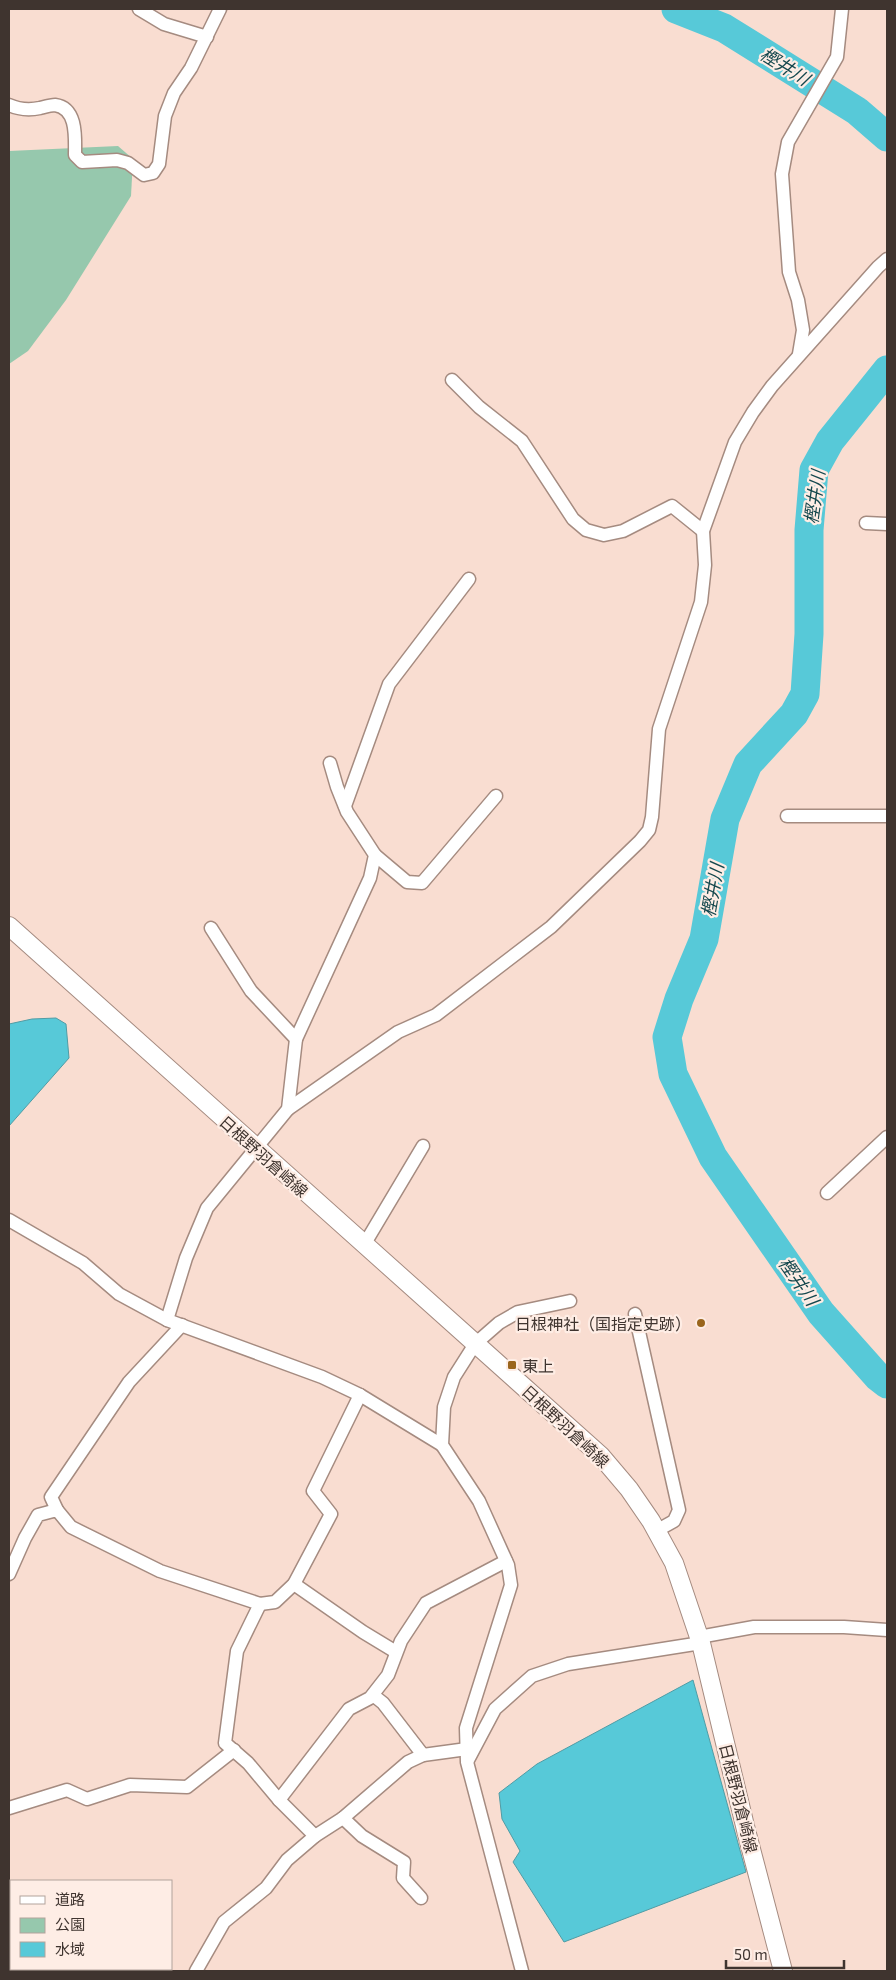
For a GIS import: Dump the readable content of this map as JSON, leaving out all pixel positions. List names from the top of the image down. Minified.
{"streets":{"main road":["日根野羽倉崎線"]},"water":["樫井川"],"places":{"other":["日根神社（国指定史跡）"],"transit":["東上"]},"legend":["道路","公園","水域"],"scale_bar":"50 m"}
